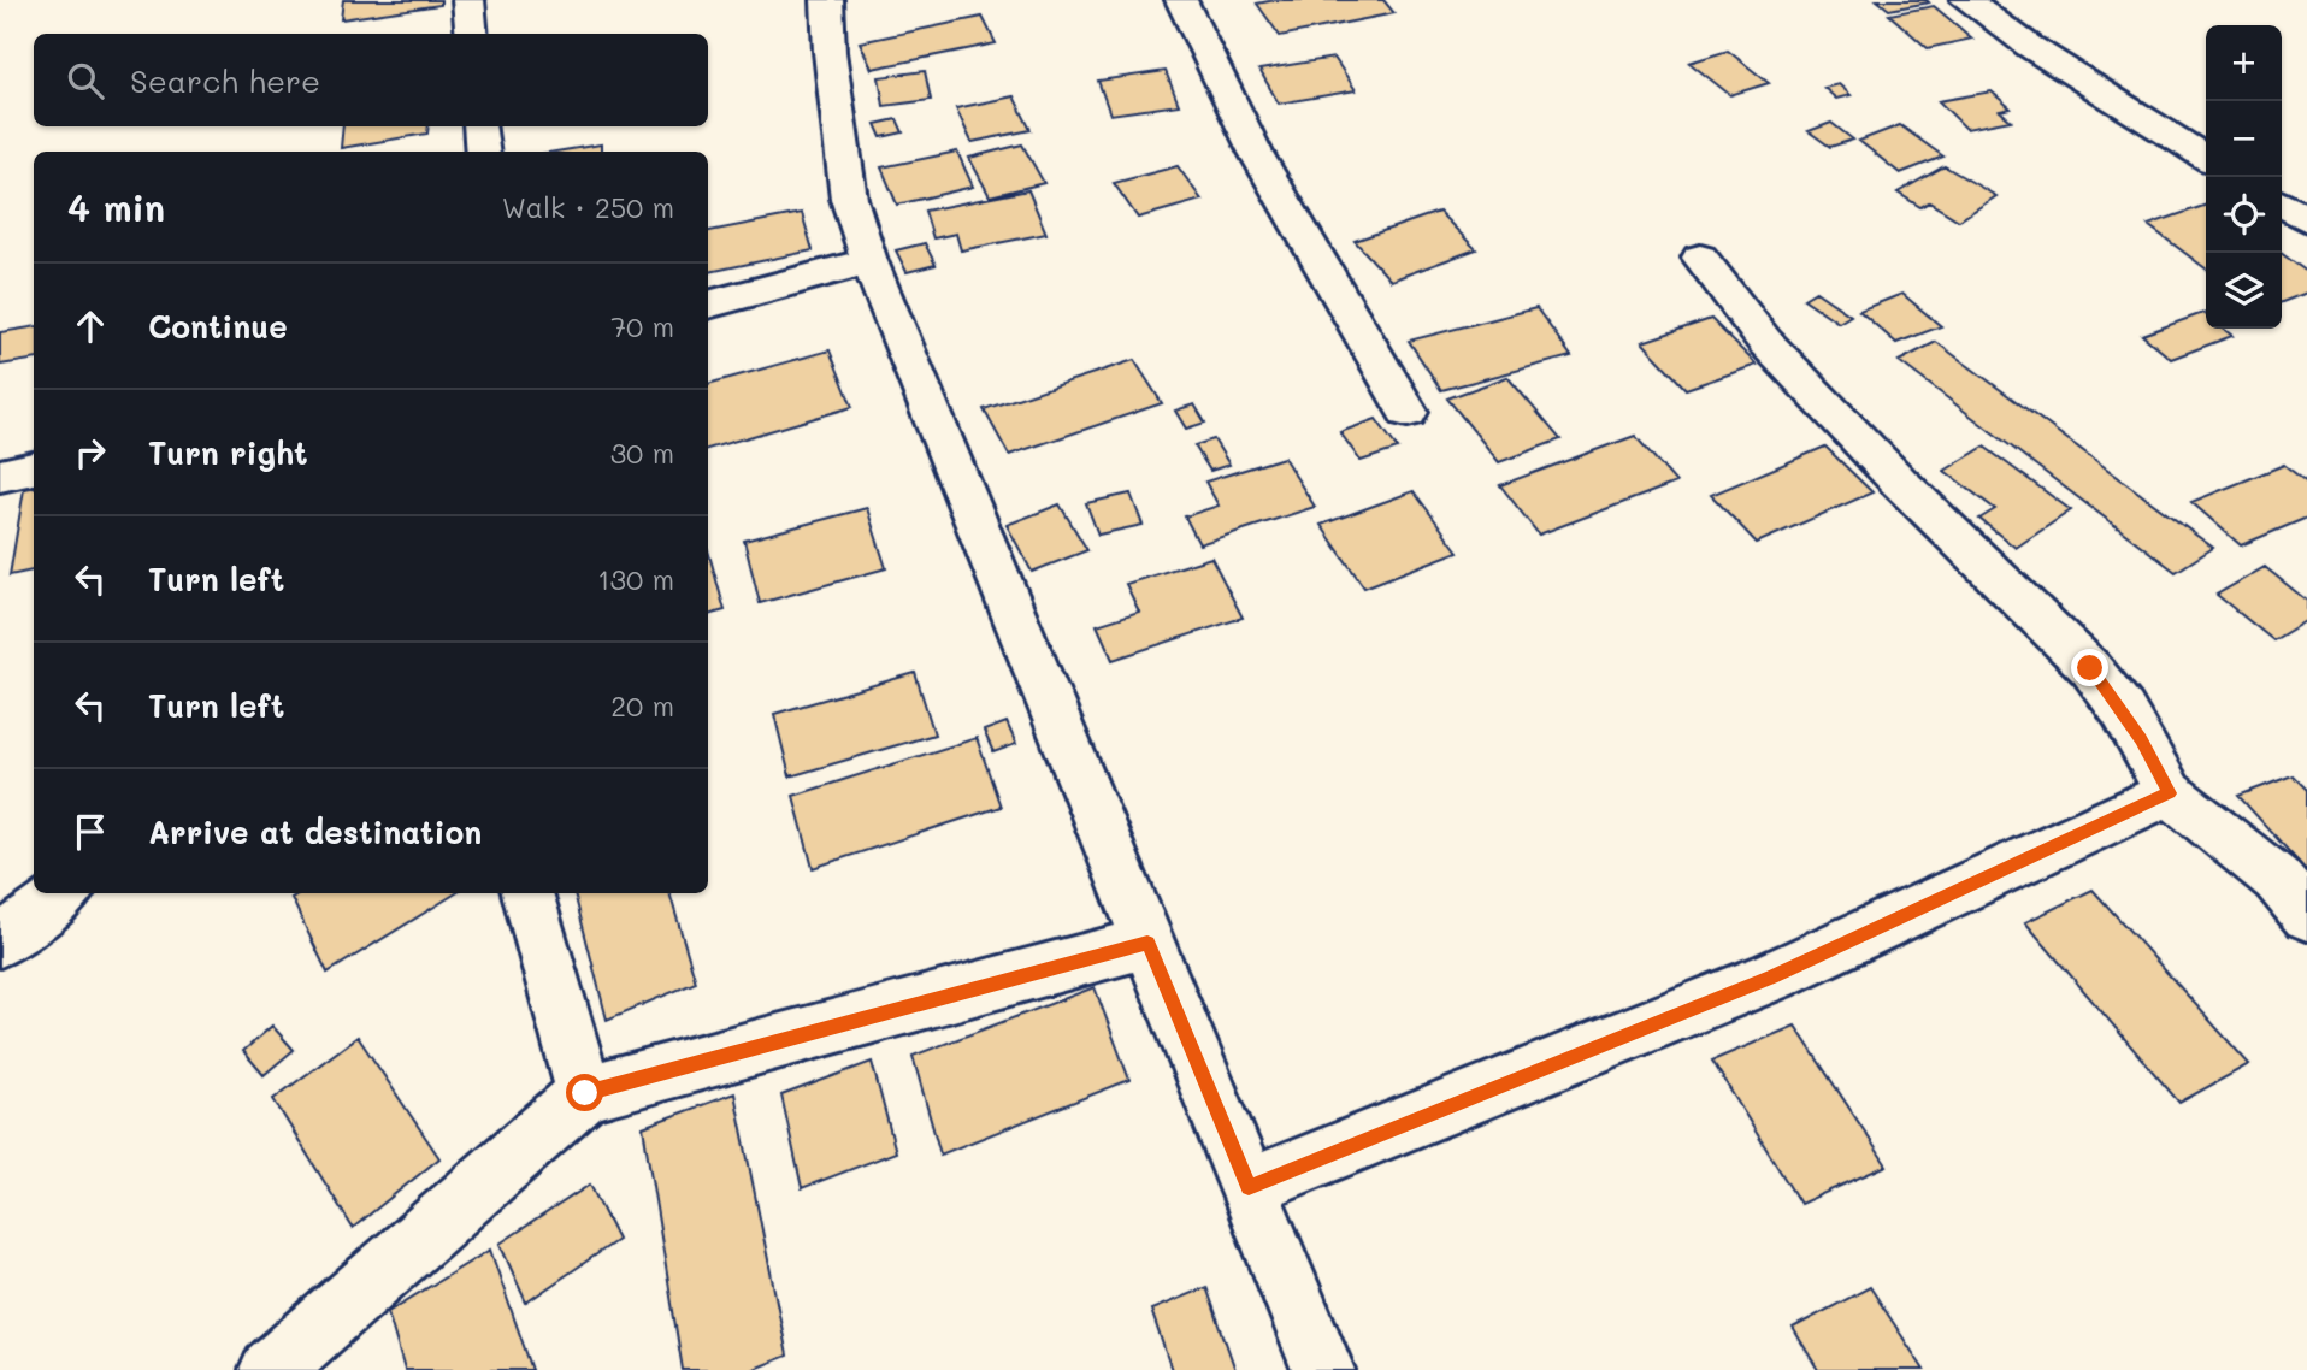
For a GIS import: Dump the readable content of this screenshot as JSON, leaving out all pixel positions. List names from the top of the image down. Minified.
{"page":{"map_buttons":["+","−"],"search":"Search here","heading":["4 min","Walk · 250 m"],"list":[["Continue","70 m"],["Turn right","30 m"],["Turn left","130 m"],["Turn left","20 m"],"Arrive at destination"]}}
